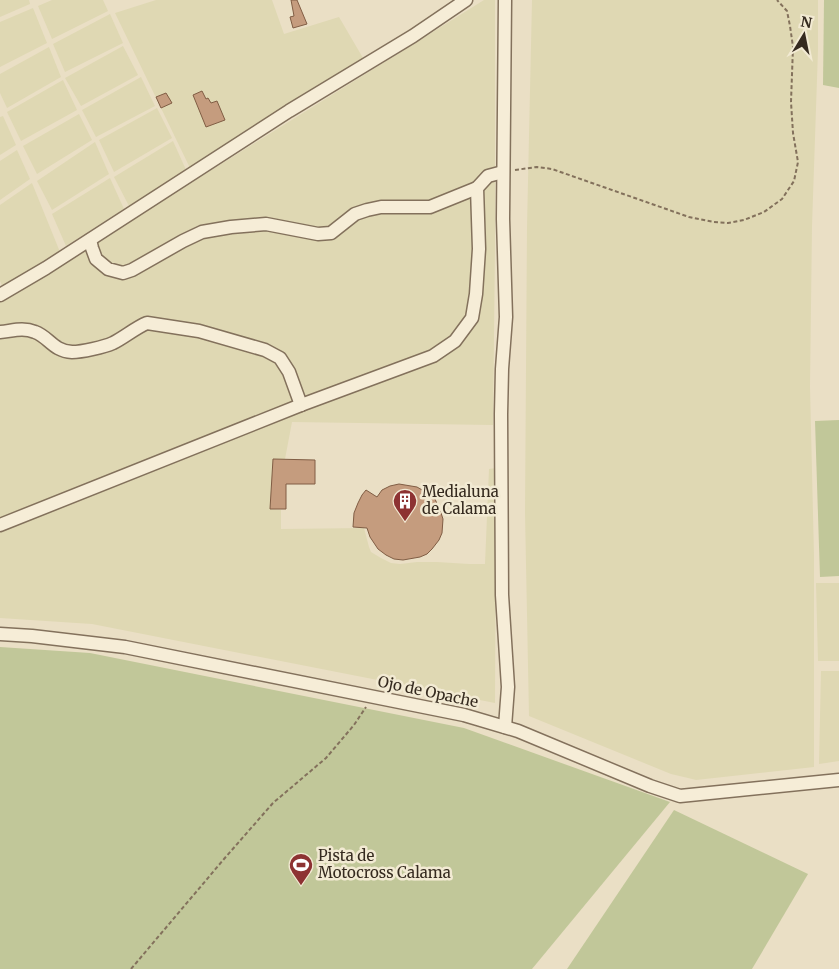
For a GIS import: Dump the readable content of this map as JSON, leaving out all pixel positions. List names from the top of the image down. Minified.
{"streets":{"street":["Ojo de Opache"]},"places":{"building":["Medialuna de Calama"],"sports":["Pista de Motocross Calama"]},"north":"top"}
